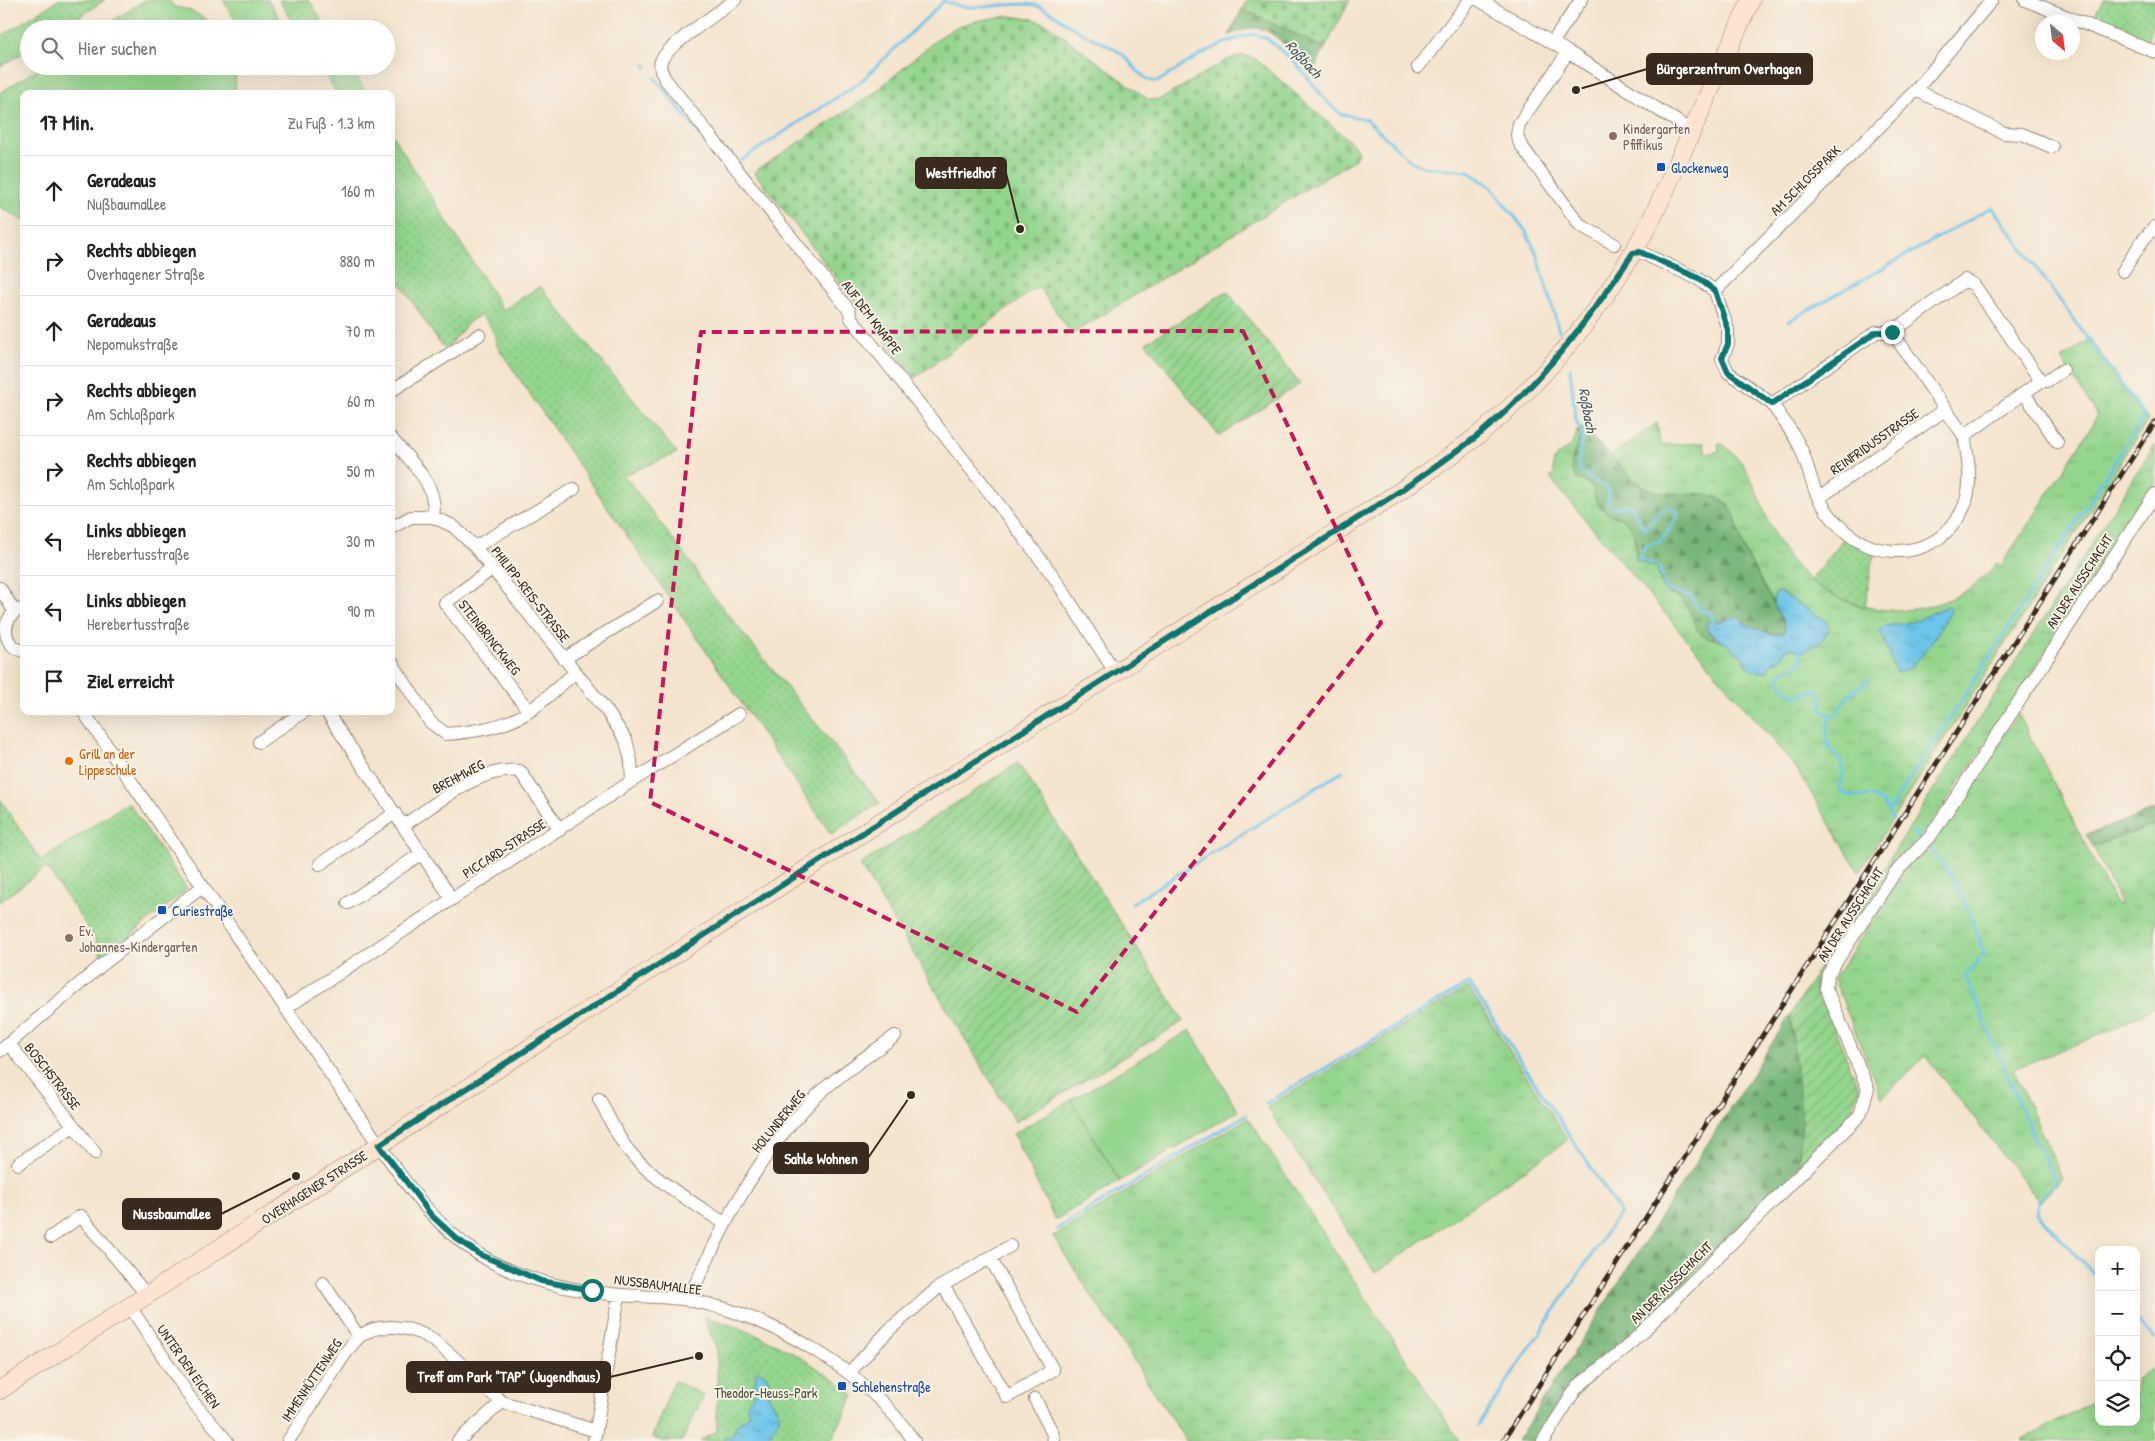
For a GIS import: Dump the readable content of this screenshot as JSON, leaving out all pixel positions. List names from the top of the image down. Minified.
{"streets":{"main road":["OVERHAGENER STRASSE"],"street":["AM SCHLOSSPARK","AUF DEM KNAPPE","REINFRIDUSSTRASSE","AN DER AUSSCHACHT","PHILIPP-REIS-STRASSE","STEINBRINCKWEG","BREHMWEG","PICCARD-STRASSE","BOSCHSTRASSE","HOLUNDERWEG","NUSSBAUMALLEE","UNTER DEN EICHEN","IMMENHÜTTENWEG"]},"crossings":[["AUF DEM KNAPPE","OVERHAGENER STRASSE"],["PHILIPP-REIS-STRASSE","STEINBRINCKWEG"],["PHILIPP-REIS-STRASSE","PICCARD-STRASSE"],["BREHMWEG","PICCARD-STRASSE"],["HOLUNDERWEG","NUSSBAUMALLEE"],["OVERHAGENER STRASSE","NUSSBAUMALLEE"],["OVERHAGENER STRASSE","UNTER DEN EICHEN"]],"water":["Roßbach"],"parks":["Theodor-Heuss-Park"],"places":{"other":["Bürgerzentrum Overhagen","Kindergarten Pfiffikus","Westfriedhof","Grill an der Lippeschule","Ev. Johannes-Kindergarten","Sahle Wohnen","Nussbaumallee","Treff am Park \"TAP\" (Jugendhaus)"],"transit":["Glockenweg","Curiestraße","Schlehenstraße"]},"north":"bottom right","page":{"search":"Hier suchen","heading":["17 Min.","Zu Fuß · 1.3 km"],"list":[["Geradeaus","Nußbaumallee","160 m"],["Rechts abbiegen","Overhagener Straße","880 m"],["Geradeaus","Nepomukstraße","70 m"],["Rechts abbiegen","Am Schloßpark","60 m"],["Rechts abbiegen","Am Schloßpark","50 m"],["Links abbiegen","Herebertusstraße","30 m"],["Links abbiegen","Herebertusstraße","90 m"],"Ziel erreicht"],"map_buttons":["+","−"]}}
